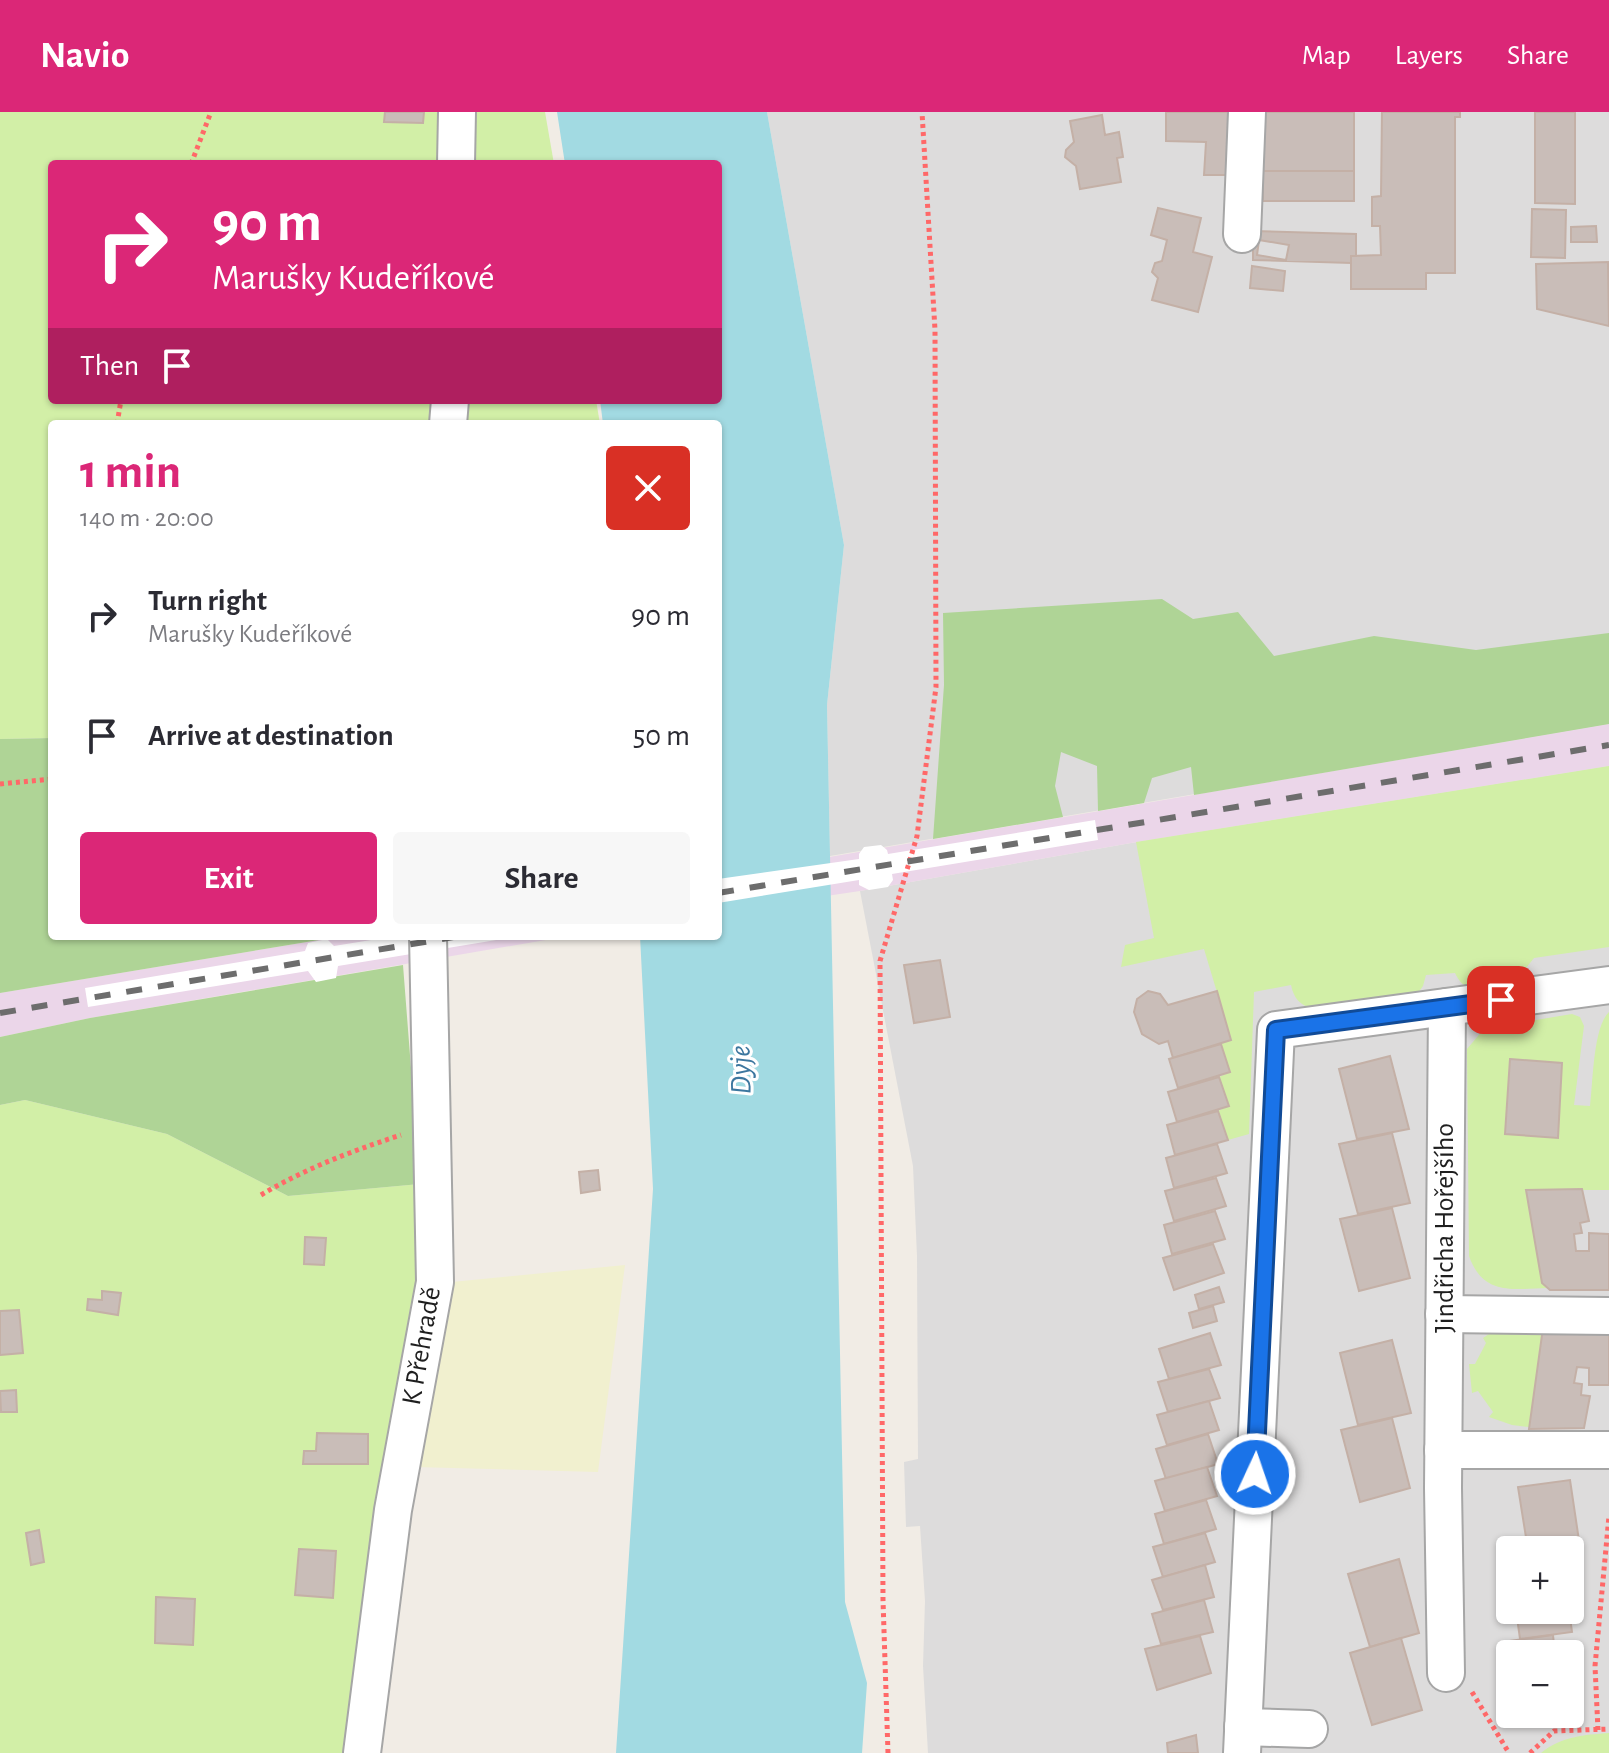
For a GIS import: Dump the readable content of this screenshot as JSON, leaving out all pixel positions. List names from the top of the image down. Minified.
{"streets":{"street":["Jindřicha Hořejšího","K Přehradě"]},"water":["Dyje"],"page":{"header":"Navio","nav":["Map","Layers","Share"],"turn":["90 m","Marušky Kudeříkové"],"then":"Then","heading":["1 min","140 m · 20:00"],"list":[{"name":"Turn right","note":"Marušky Kudeříkové","value":"90 m"},{"name":"Arrive at destination","value":"50 m"}],"buttons":["Exit","Share"],"map_buttons":["+","−"]}}
